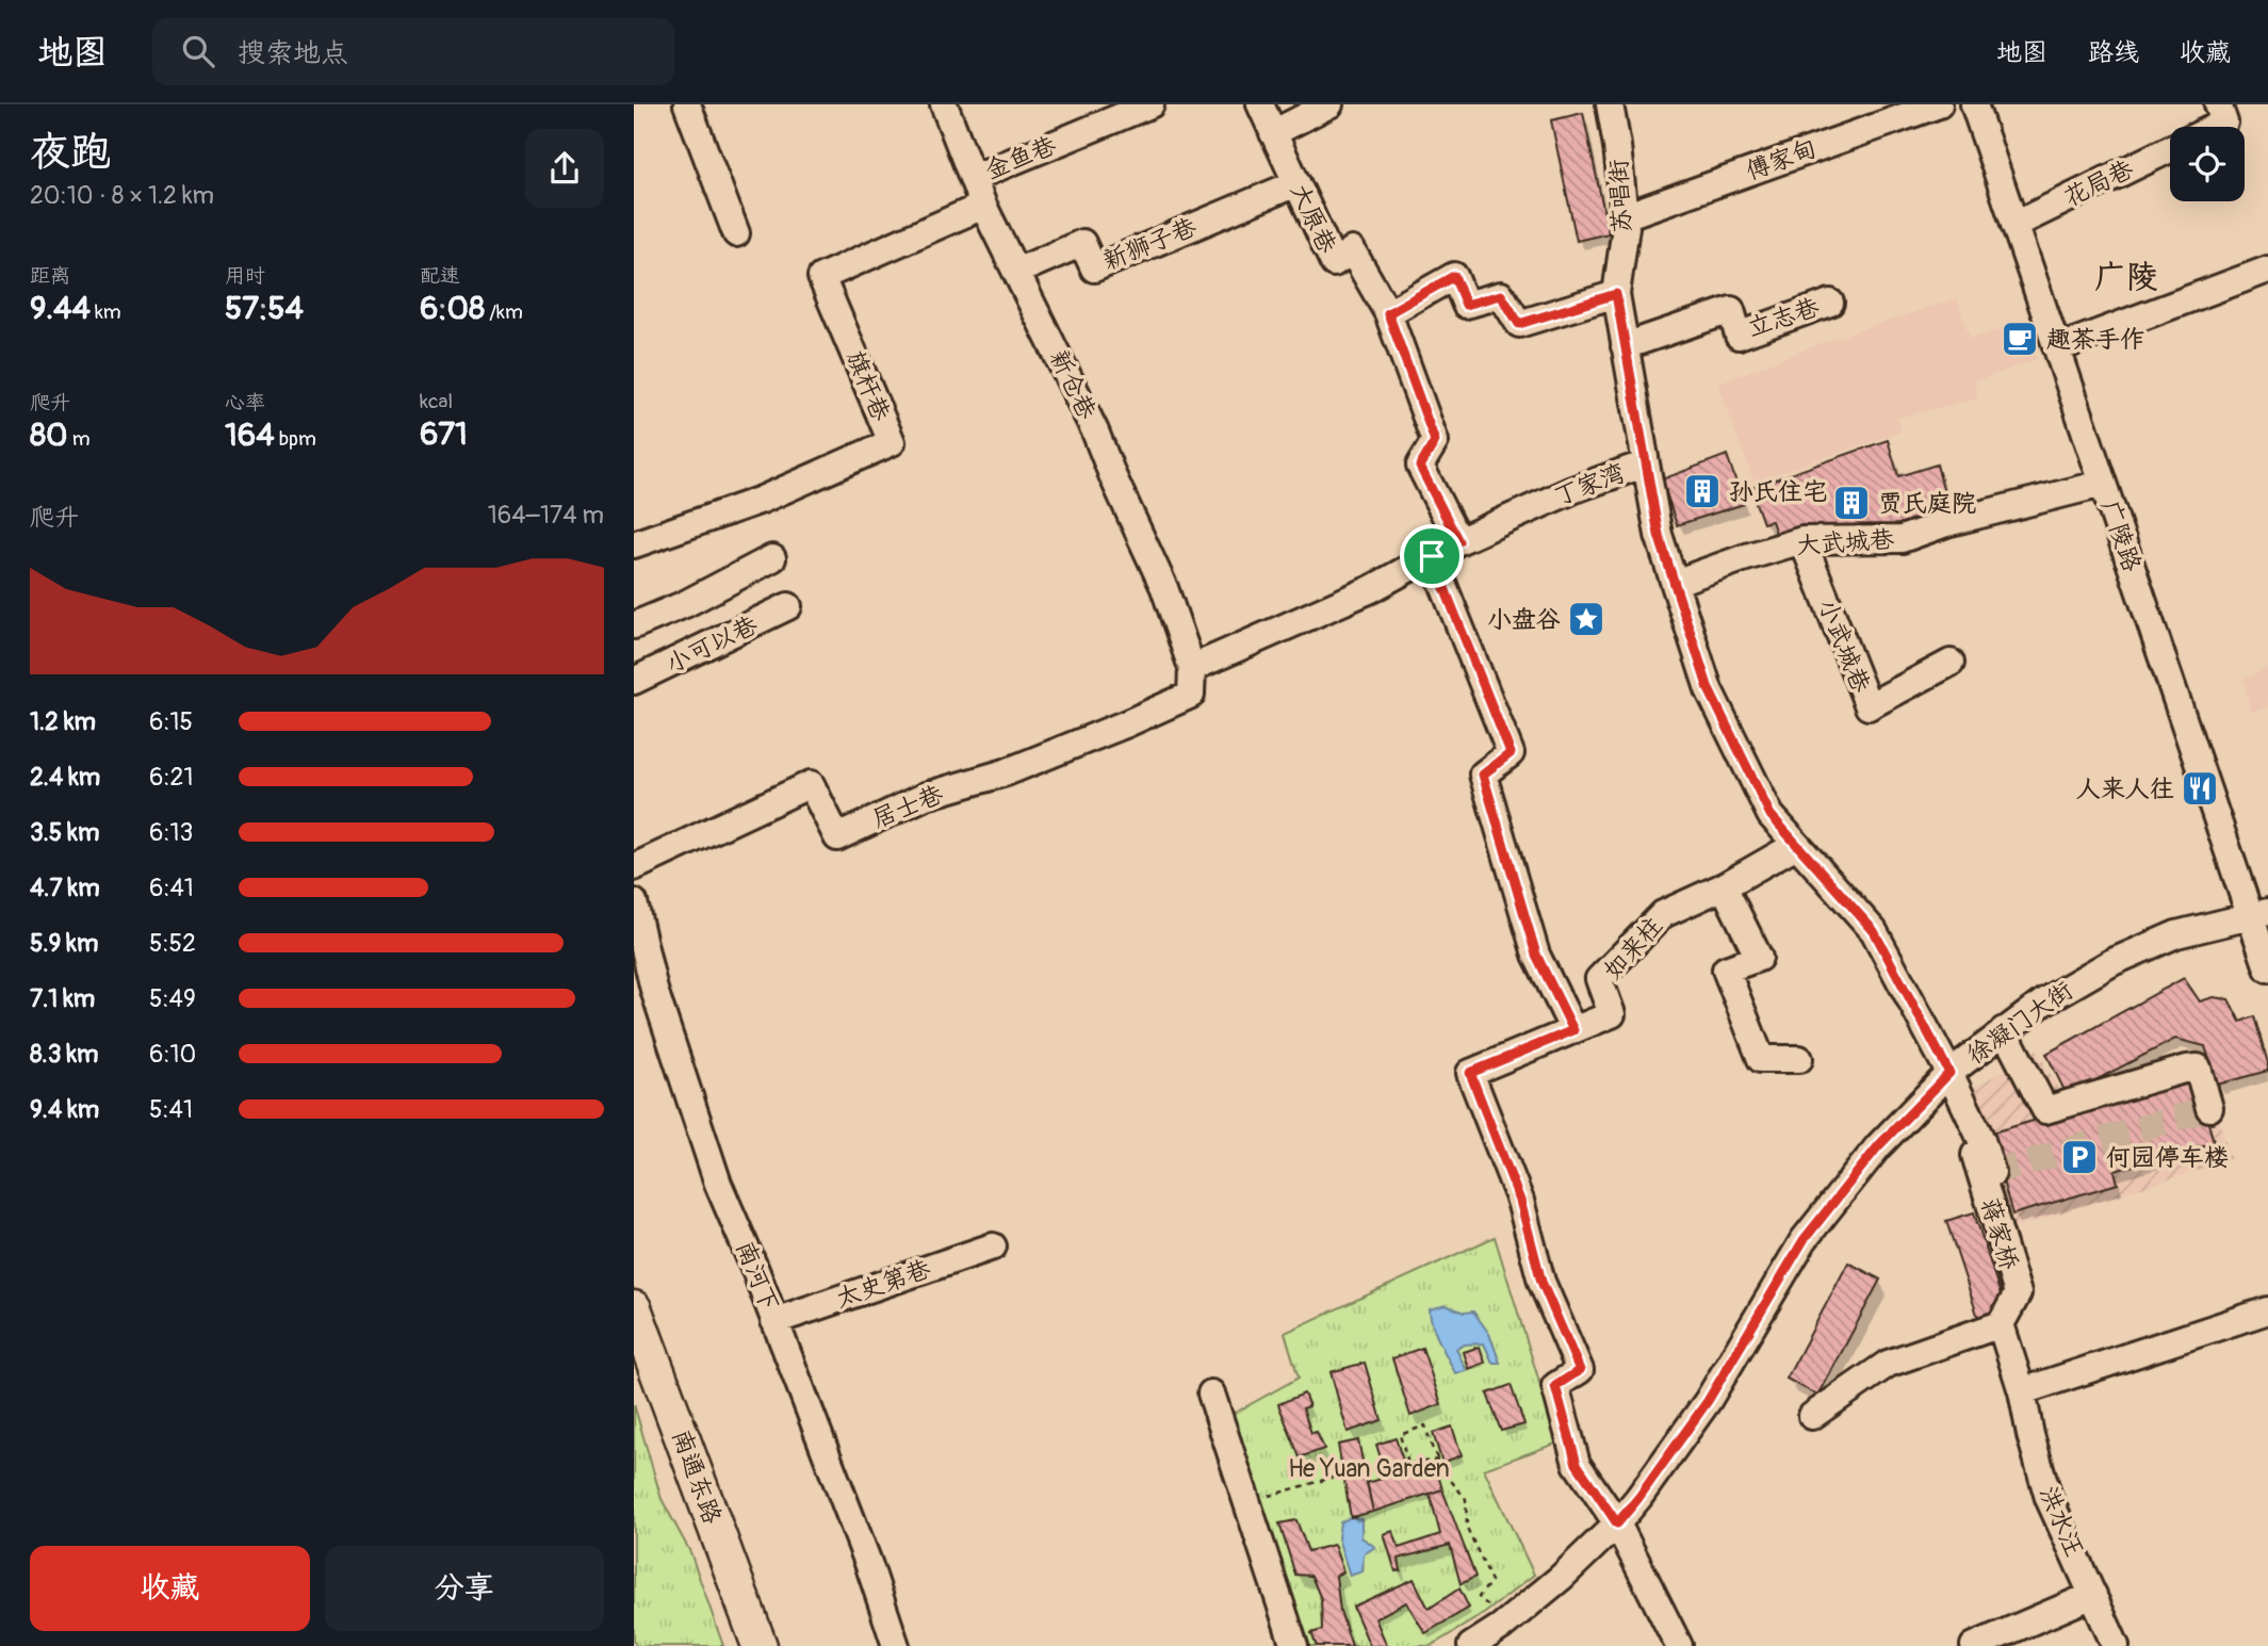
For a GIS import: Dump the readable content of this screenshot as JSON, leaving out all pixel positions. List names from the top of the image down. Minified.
{"streets":{"main road":["南通东路"],"street":["金鱼巷","傅家甸","花局巷","苏唱街","大原巷","新狮子巷","立志巷","新仓巷","旗杆巷","丁家湾","广陵路","大武城巷","小可以巷","小武城巷","居士巷","如来柱","徐凝门大街","蒋家桥","南河下","太史第巷","洪水汪"]},"crossings":[["金鱼巷","新仓巷"],["傅家甸","苏唱街"],["花局巷","广陵路"],["苏唱街","立志巷"],["苏唱街","丁家湾"],["大原巷","新狮子巷"],["大原巷","丁家湾"],["新狮子巷","新仓巷"],["新仓巷","旗杆巷"],["新仓巷","丁家湾"],["新仓巷","居士巷"],["丁家湾","大武城巷"],["丁家湾","居士巷"],["丁家湾","如来柱"],["丁家湾","徐凝门大街"],["丁家湾","蒋家桥"],["广陵路","大武城巷"],["广陵路","徐凝门大街"],["大武城巷","小武城巷"],["如来柱","徐凝门大街"],["徐凝门大街","蒋家桥"],["南河下","太史第巷"]],"districts":["广陵"],"parks":["He Yuan Garden"],"places":{"cafe":["趣茶手作"],"building":["孙氏住宅","贾氏庭院"],"place":["小盘谷"],"restaurant":["人来人往"],"parking":["何园停车楼"]},"page":{"header":"地图","search":"搜索地点","nav":["地图","路线","收藏"],"heading":["夜跑","20:10 · 8 × 1.2 km"],"stats":[["距离","9.44 km"],["用时","57:54"],["配速","6:08 /km"],["爬升","80 m"],["心率","164 bpm"],["kcal","671"]],"chart":["爬升","164–174 m"],"list":[{"name":"1.2 km","note":"6:15"},{"name":"2.4 km","note":"6:21"},{"name":"3.5 km","note":"6:13"},{"name":"4.7 km","note":"6:41"},{"name":"5.9 km","note":"5:52"},{"name":"7.1 km","note":"5:49"},{"name":"8.3 km","note":"6:10"},{"name":"9.4 km","note":"5:41"}],"buttons":["收藏","分享"]}}
